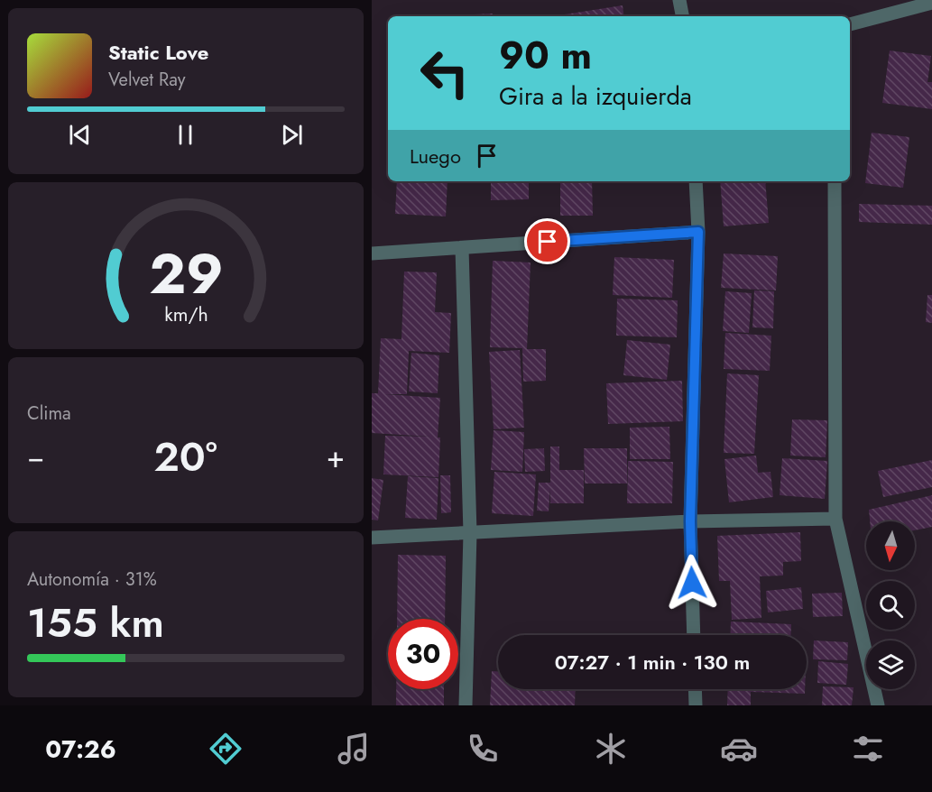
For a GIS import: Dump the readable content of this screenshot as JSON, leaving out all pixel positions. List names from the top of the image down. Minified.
{"north":"bottom","page":{"turn":["90 m","Gira a la izquierda"],"song":["Static Love","Velvet Ray"],"then":"Luego","tile":["Clima",["Autonomía · 31%","155 km"]],"heat":["−","20°","+"],"limit":"30","trip":"07:27 · 1 min · 130 m","tabs":"07:26","gauge":["29","km/h"]}}
